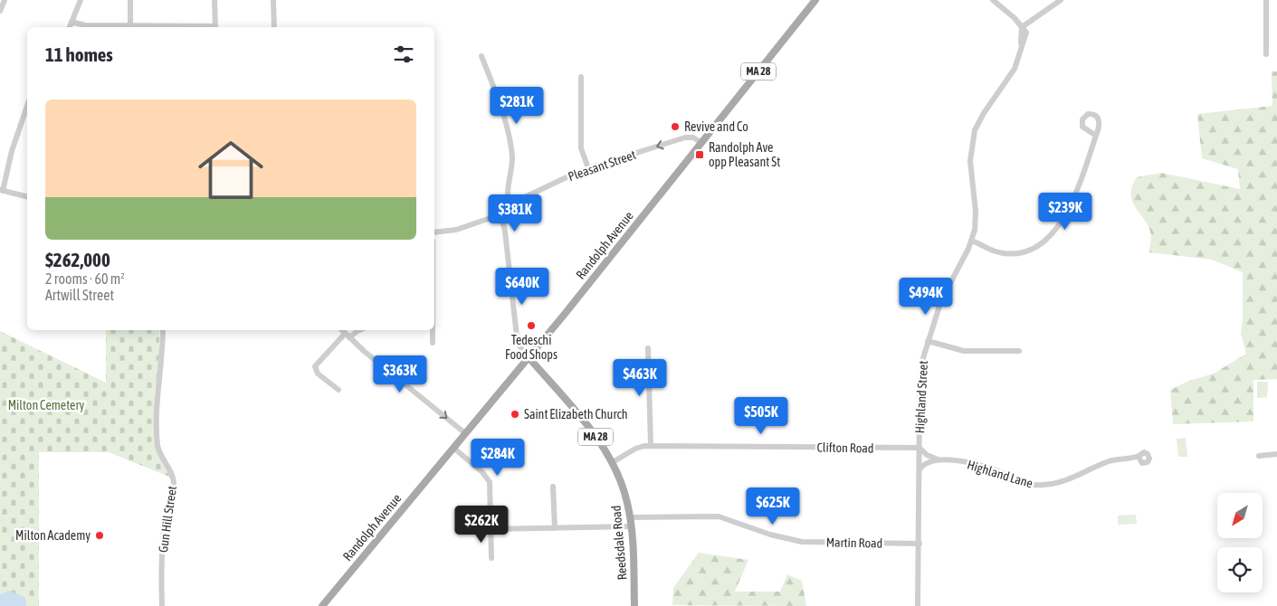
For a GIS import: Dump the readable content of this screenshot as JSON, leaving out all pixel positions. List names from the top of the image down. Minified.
{"streets":{"main road":["MA 28","Randolph Avenue","Reedsdale Road"],"street":["Pleasant Street","Highland Street","Clifton Road","Highland Lane","Gun Hill Street","Martin Road"]},"crossings":[["Pleasant Street","Randolph Avenue"],["Pleasant Street","Reedsdale Road"],["Randolph Avenue","Reedsdale Road"],["Highland Street","Clifton Road"],["Highland Street","Highland Lane"],["Highland Street","Martin Road"],["Clifton Road","Highland Lane"],["Clifton Road","Reedsdale Road"],["Reedsdale Road","Martin Road"]],"one_way":["Pleasant Street"],"parks":["Milton Cemetery"],"places":{"other":["Revive and Co","Tedeschi Food Shops","Saint Elizabeth Church","Milton Academy"],"transit":["Randolph Ave opp Pleasant St"]},"north":"bottom left","page":{"heading":"11 homes","list":[{"name":"$262,000","note":"2 rooms · 60 m² · Artwill Street"}],"price":["$281K","$239K","$381K","$640K","$494K","$363K","$463K","$505K","$284K","$625K","$262K"]}}
